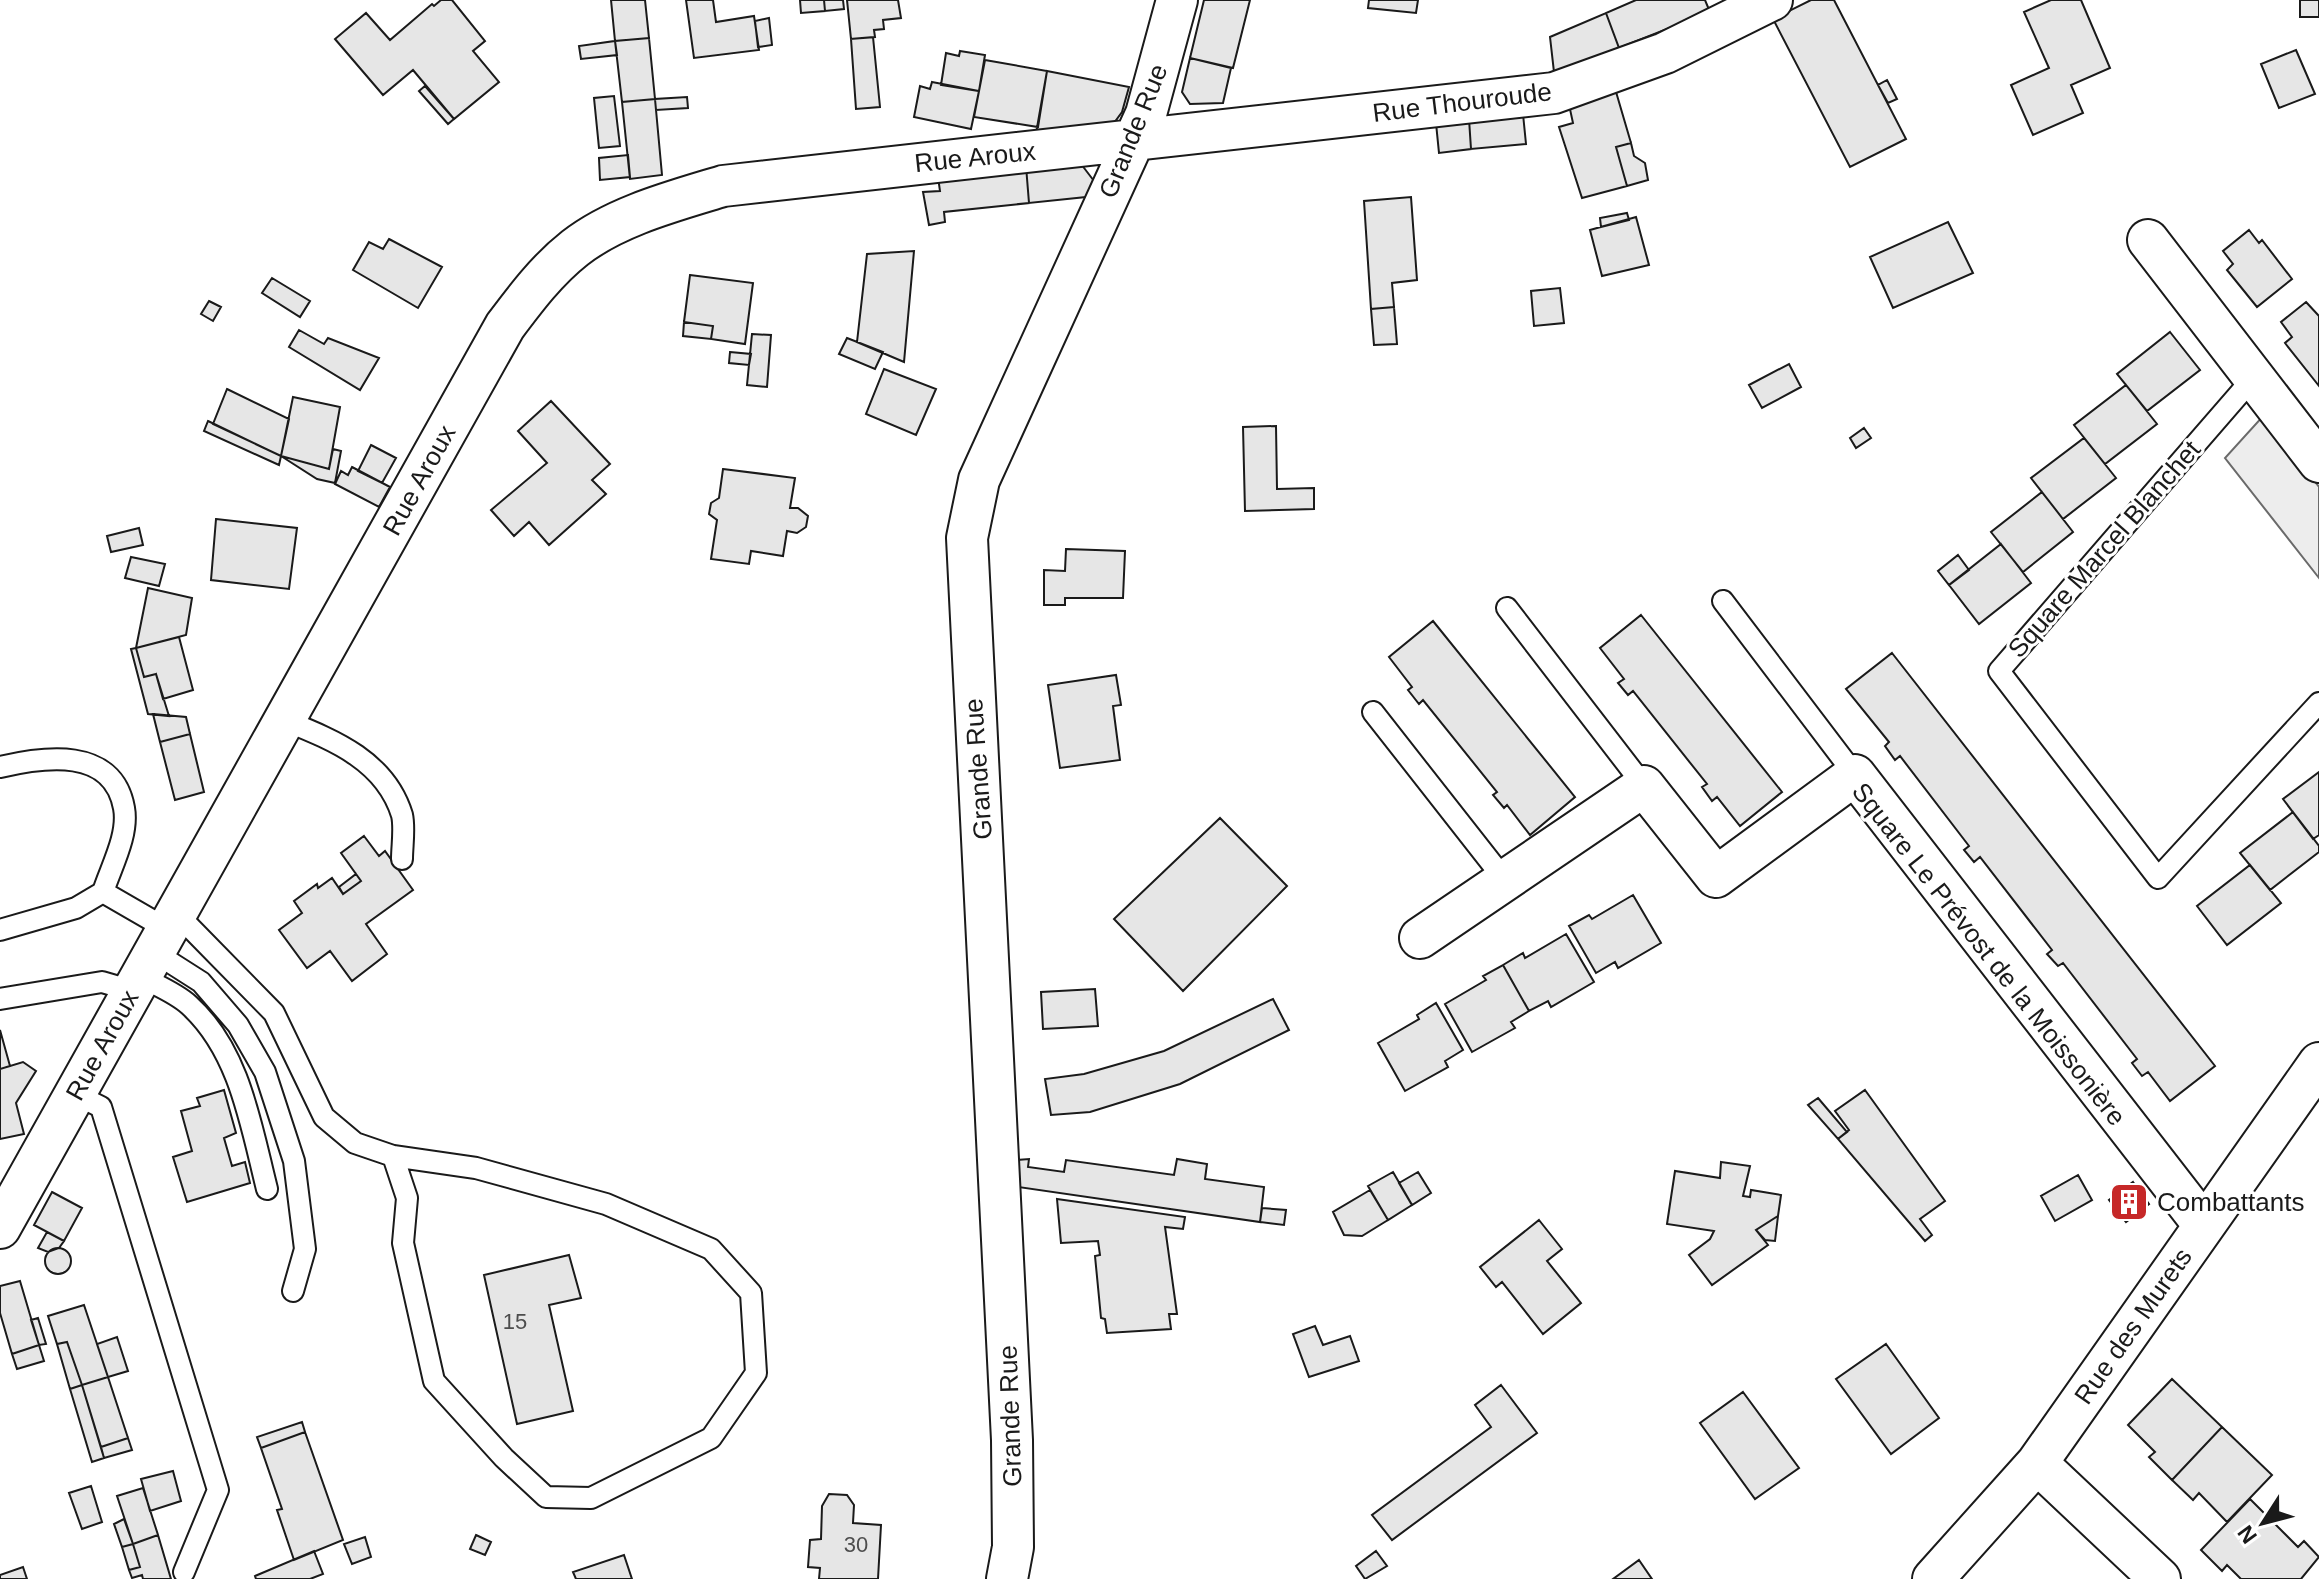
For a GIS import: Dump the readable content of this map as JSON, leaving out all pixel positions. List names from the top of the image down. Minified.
{"streets":{"street":["Rue Thouroude","Grande Rue","Rue Aroux","Square Le Prévost de la Moissonière","Rue des Murets"],"lane":["Square Marcel Blanchet"]},"crossings":[["Rue Thouroude","Grande Rue"],["Rue Thouroude","Rue Aroux"],["Grande Rue","Rue Aroux"],["Square Le Prévost de la Moissonière","Rue des Murets"]],"places":{"building":["Combattants"]},"house_numbers":["15","30"],"north":"bottom left"}
